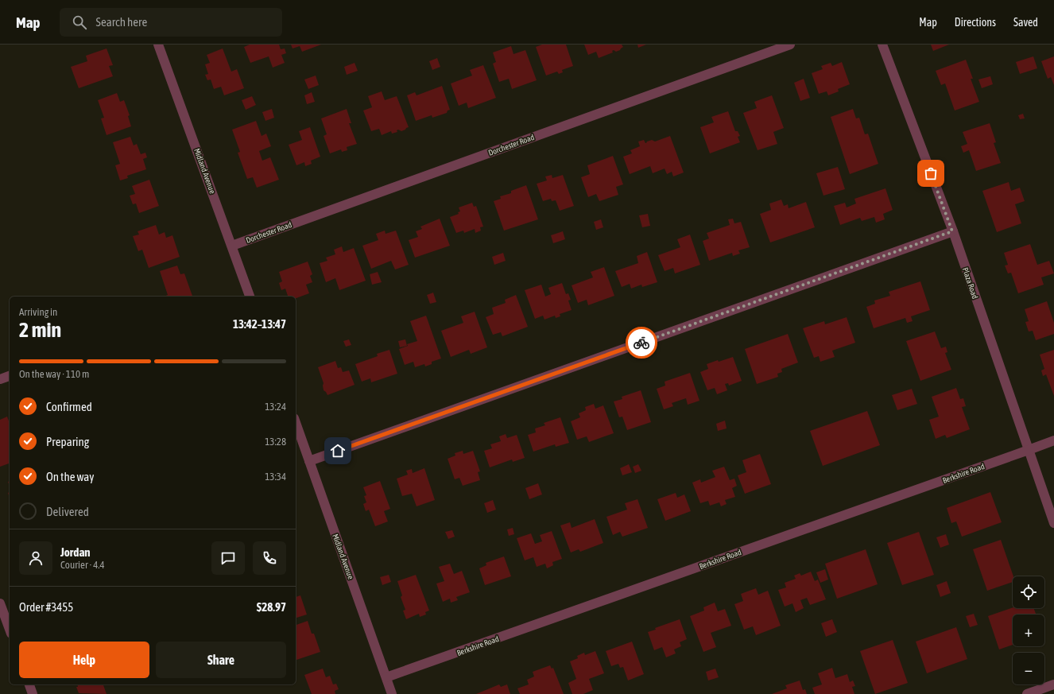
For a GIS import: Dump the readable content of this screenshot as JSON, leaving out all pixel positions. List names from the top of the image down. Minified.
{"streets":{"street":["Dorchester Road","Midland Avenue","Plaza Road","Berkshire Road"]},"crossings":[["Dorchester Road","Midland Avenue"],["Midland Avenue","Berkshire Road"],["Plaza Road","Berkshire Road"]],"page":{"header":"Map","search":"Search here","nav":["Map","Directions","Saved"],"heading":["2 min","Arriving in","13:42–13:47"],"panel":["Jordan","Courier · 4.4","Order #3455","$28.97"],"bar":"On the way · 110 m","list":[["Confirmed","13:24"],["Preparing","13:28"],["On the way","13:34"],"Delivered"],"map_buttons":["+","−"],"buttons":["Help","Share"]}}
